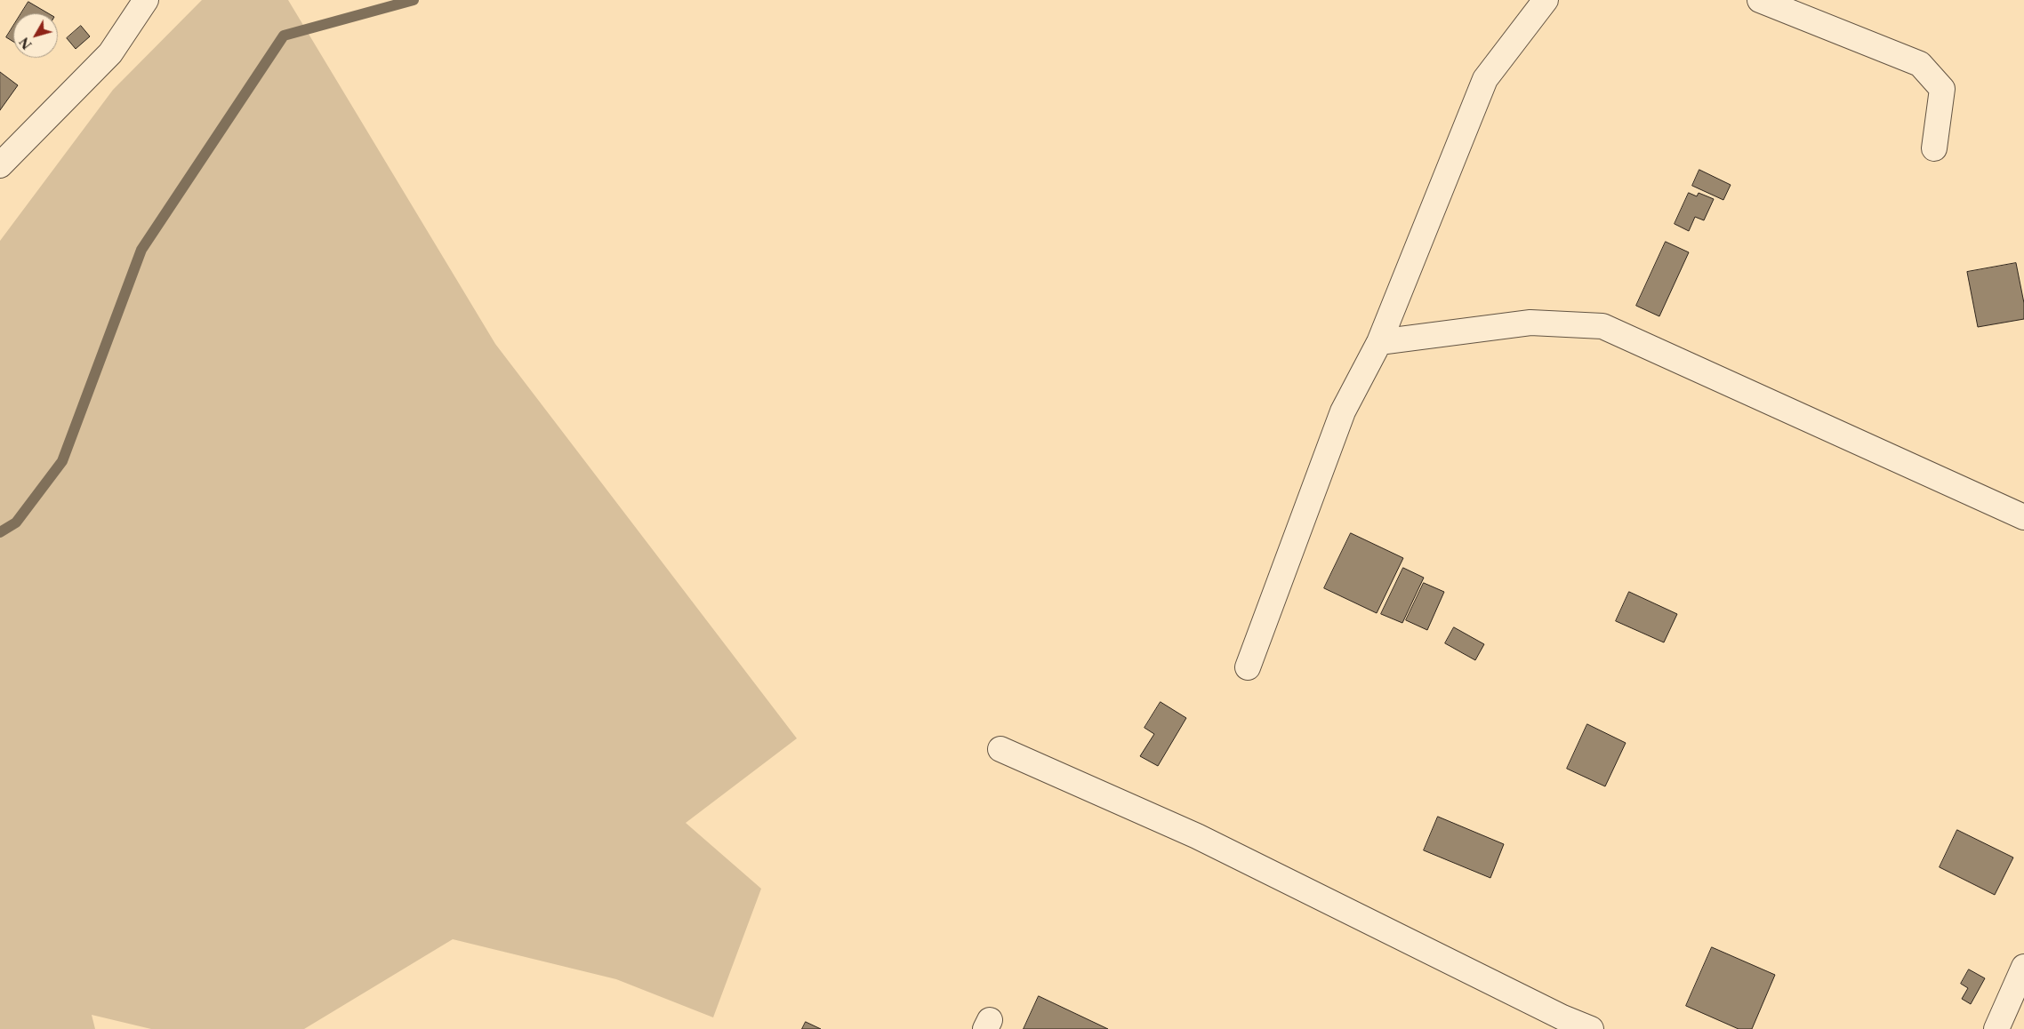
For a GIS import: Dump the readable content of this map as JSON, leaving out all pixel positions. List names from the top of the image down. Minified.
{"north":"bottom left"}
